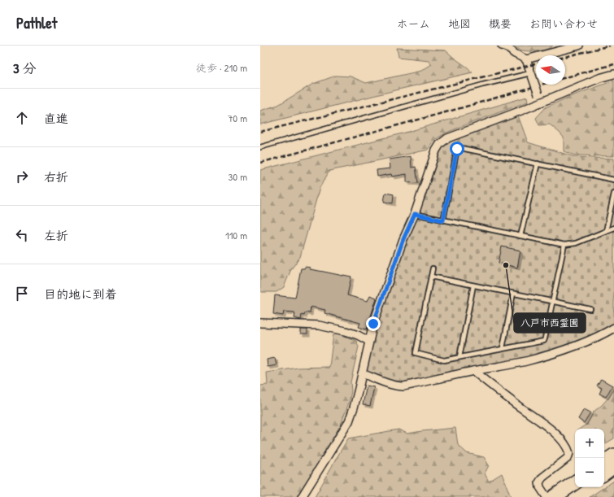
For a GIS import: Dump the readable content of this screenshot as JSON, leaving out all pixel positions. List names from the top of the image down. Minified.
{"places":["八戸市西霊園"],"north":"left","page":{"header":"Pathlet","nav":["ホーム","地図","概要","お問い合わせ"],"heading":["3 分","徒歩 · 210 m"],"list":[["直進","70 m"],["右折","30 m"],["左折","110 m"],"目的地に到着"],"map_buttons":["+","−"]}}
